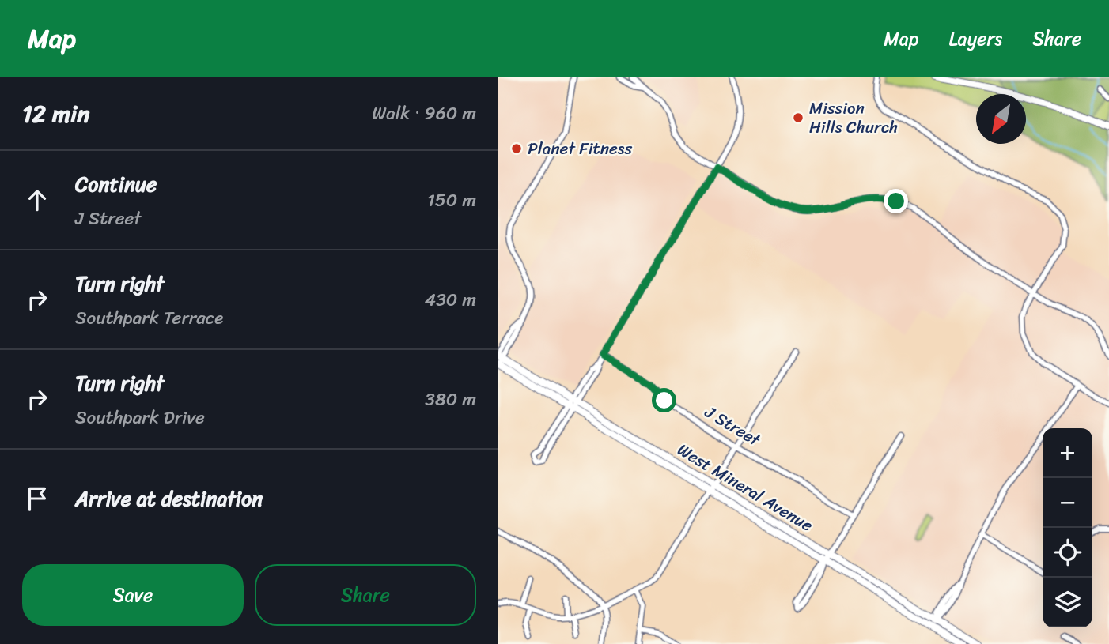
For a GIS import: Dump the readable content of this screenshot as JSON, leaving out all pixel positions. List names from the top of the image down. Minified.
{"streets":{"main road":["West Mineral Avenue"],"street":["J Street"]},"places":["Mission Hills Church","Planet Fitness"],"north":"bottom left","page":{"header":"Map","nav":["Map","Layers","Share"],"heading":["12 min","Walk · 960 m"],"list":[["Continue","J Street","150 m"],["Turn right","Southpark Terrace","430 m"],["Turn right","Southpark Drive","380 m"],"Arrive at destination"],"map_buttons":["+","−"],"buttons":["Save","Share"]}}
